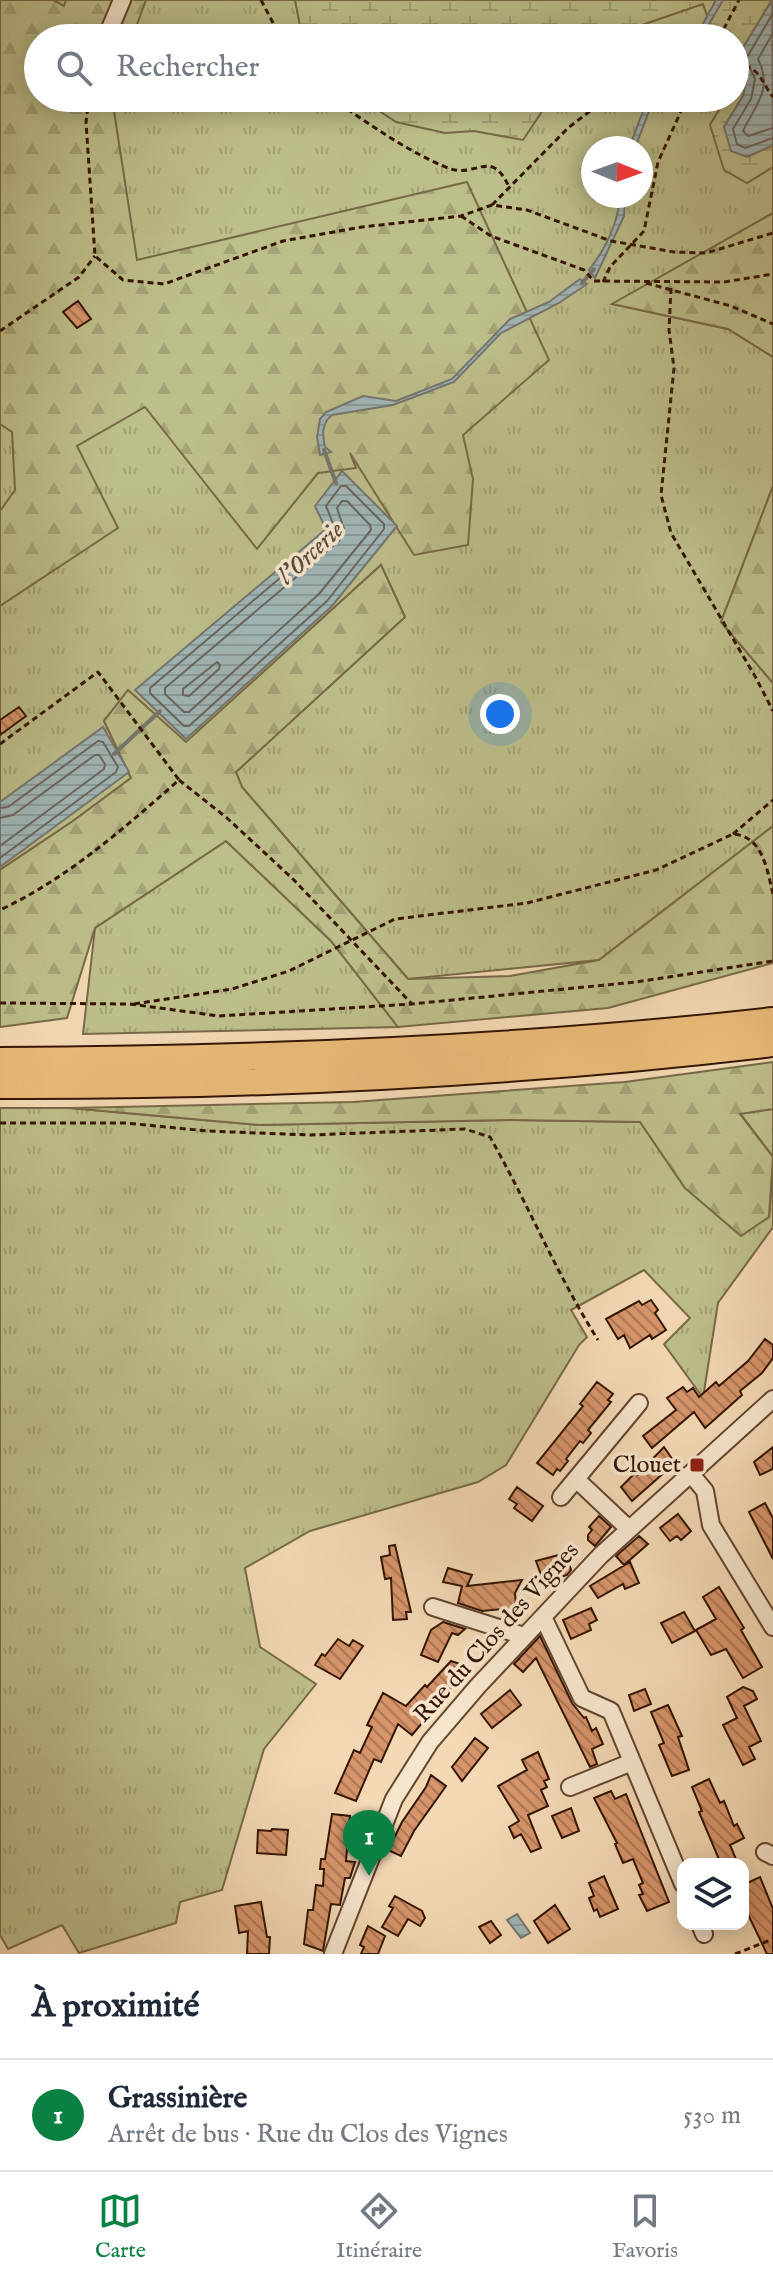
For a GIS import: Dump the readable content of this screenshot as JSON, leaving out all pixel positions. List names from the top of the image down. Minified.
{"streets":{"street":["Rue du Clos des Vignes"]},"water":["l'Orcerie"],"places":{"transit":["Clouet"]},"north":"right","page":{"search":"Rechercher","pins":"1","heading":"À proximité","list":[{"mark":"1","name":"Grassinière","note":"Arrêt de bus · Rue du Clos des Vignes","value":"530 m"}],"nav":["Carte","Itinéraire","Favoris"]}}
